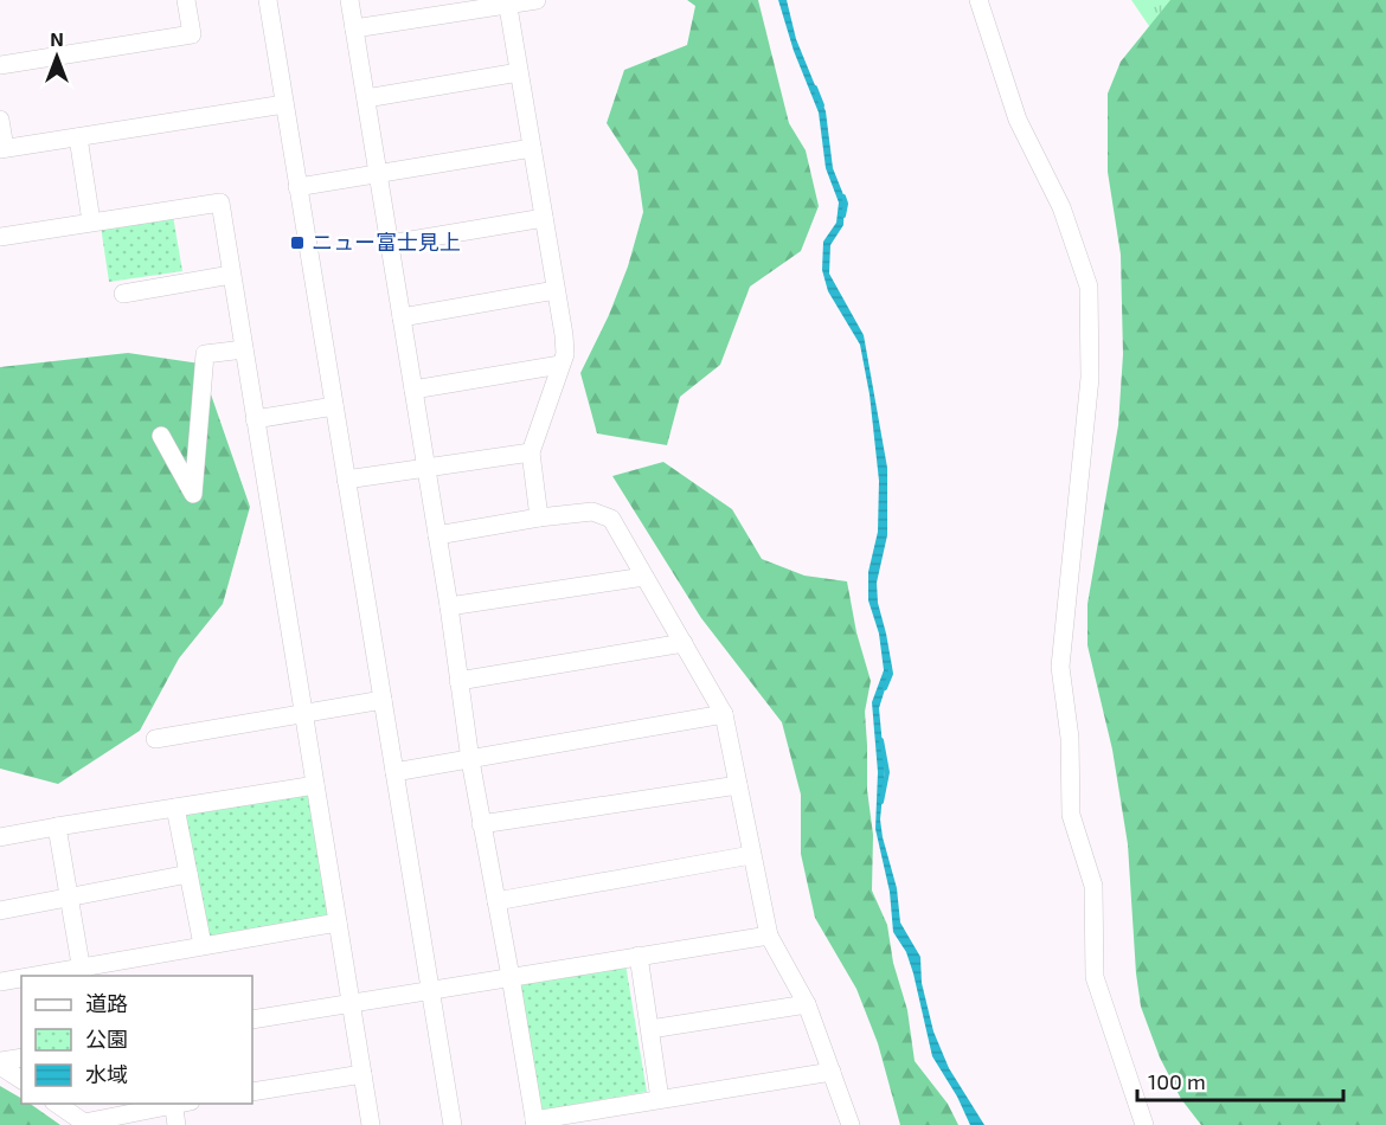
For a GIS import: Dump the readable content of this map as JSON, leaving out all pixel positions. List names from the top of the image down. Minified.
{"places":{"transit":["ニュー富士見上"]},"legend":["道路","公園","水域"],"scale_bar":"100 m","north":"top"}
